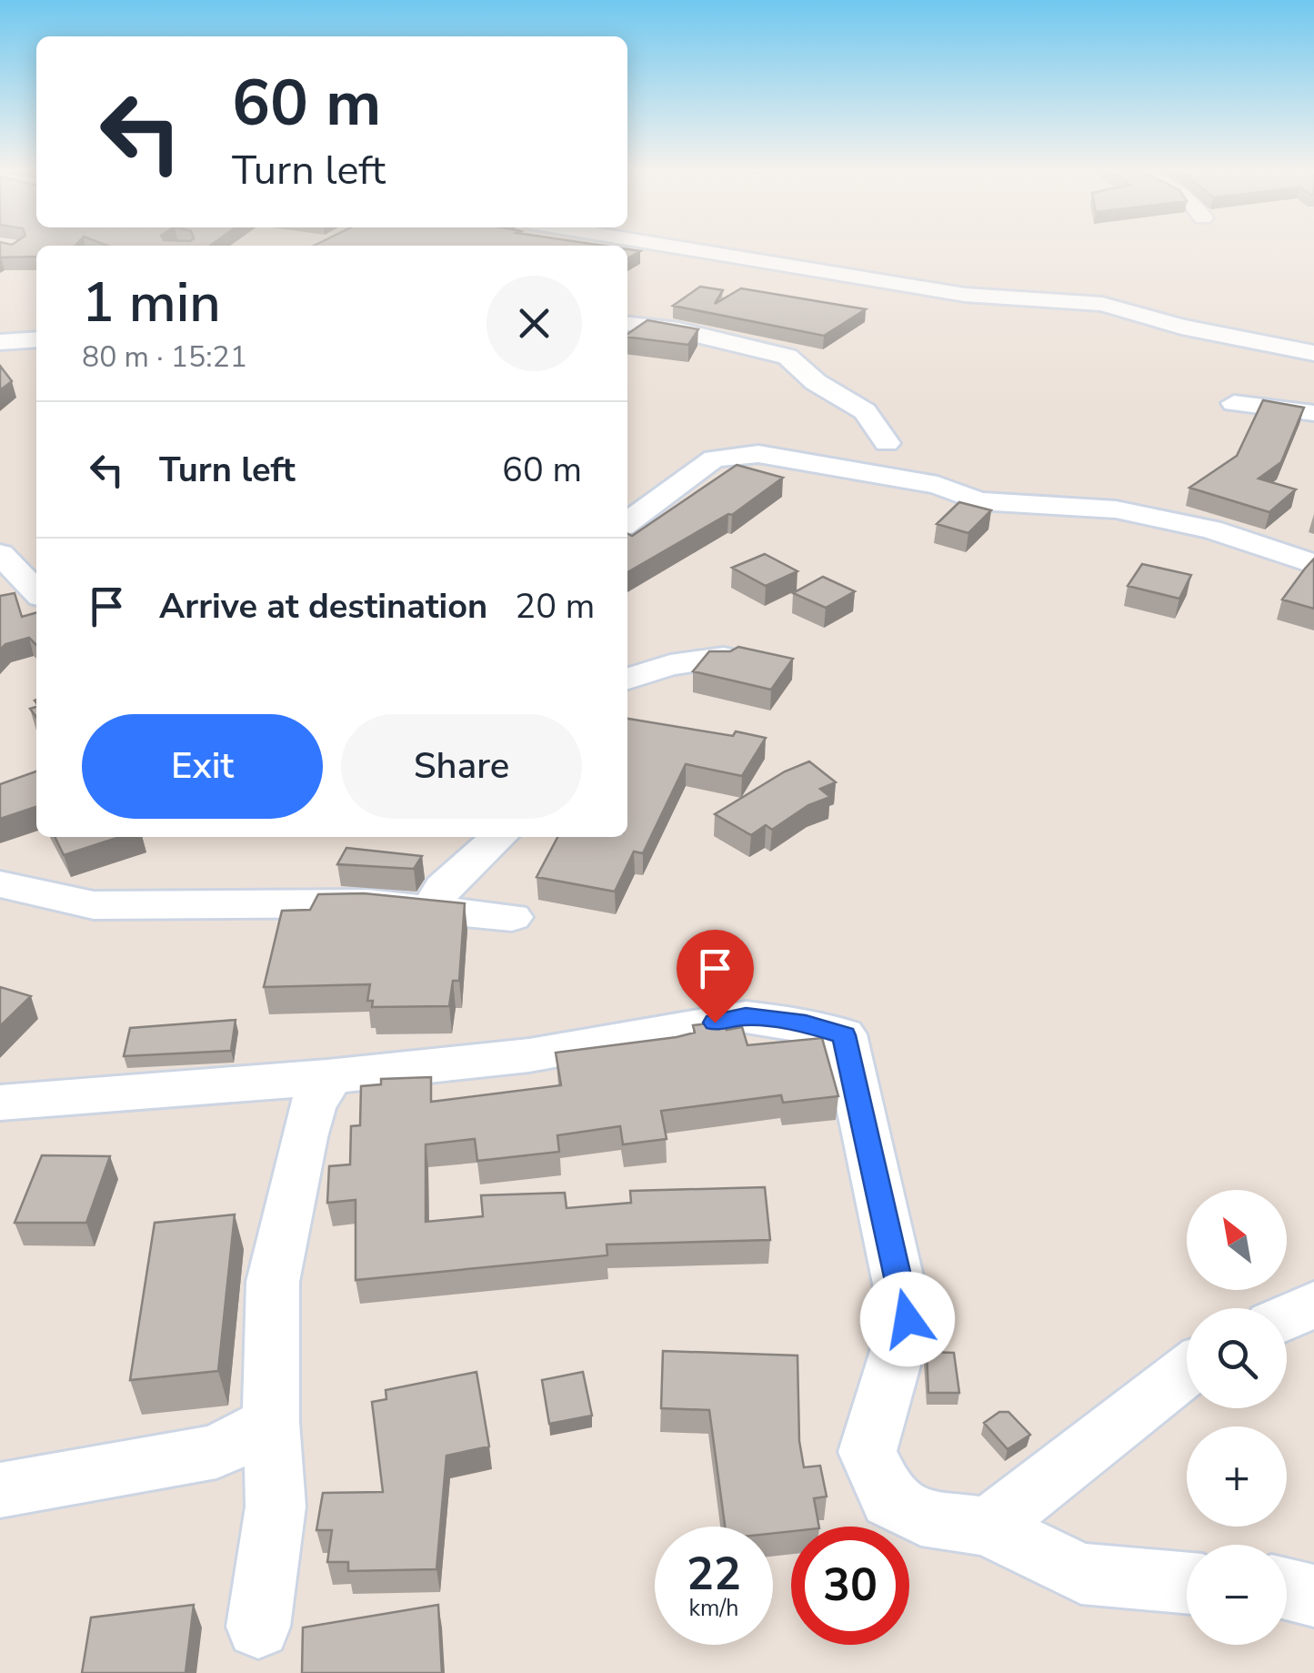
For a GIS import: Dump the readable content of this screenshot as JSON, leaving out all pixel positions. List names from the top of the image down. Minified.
{"north":"top left","page":{"turn":["60 m","Turn left"],"heading":["1 min","80 m · 15:21"],"list":[{"name":"Turn left","value":"60 m"},{"name":"Arrive at destination","value":"20 m"}],"buttons":["Exit","Share"],"map_buttons":["+","−"],"speed":"22 km/h","limit":"30"}}
